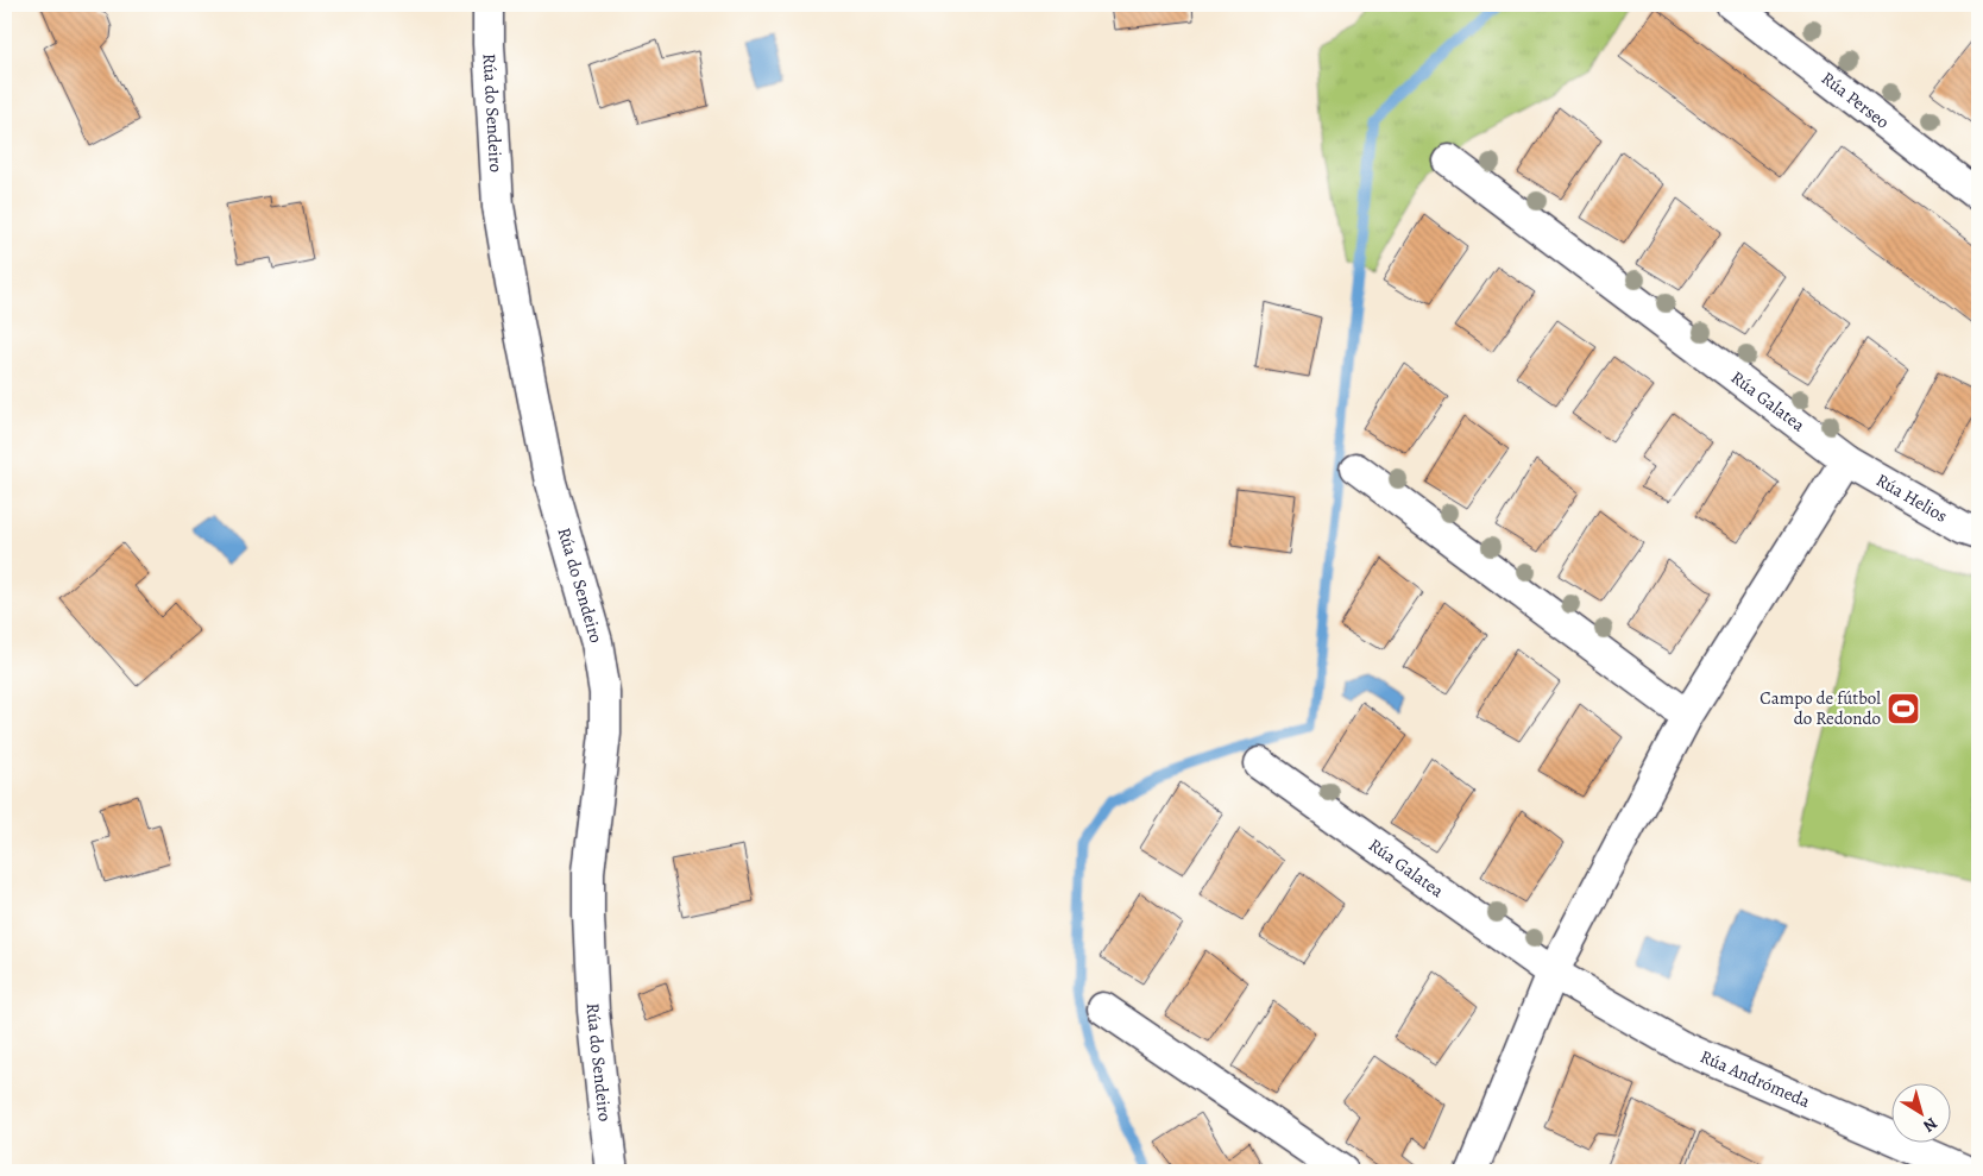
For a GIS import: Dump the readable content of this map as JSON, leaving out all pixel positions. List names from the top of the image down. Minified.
{"streets":{"street":["Rúa Perseo","Rúa do Sendeiro","Rúa Galatea","Rúa Helios","Rúa Andrómeda"]},"crossings":[["Rúa Galatea","Rúa Helios"],["Rúa Galatea","Rúa Andrómeda"]],"places":{"sports":["Campo de fútbol do Redondo"]},"north":"bottom right"}
